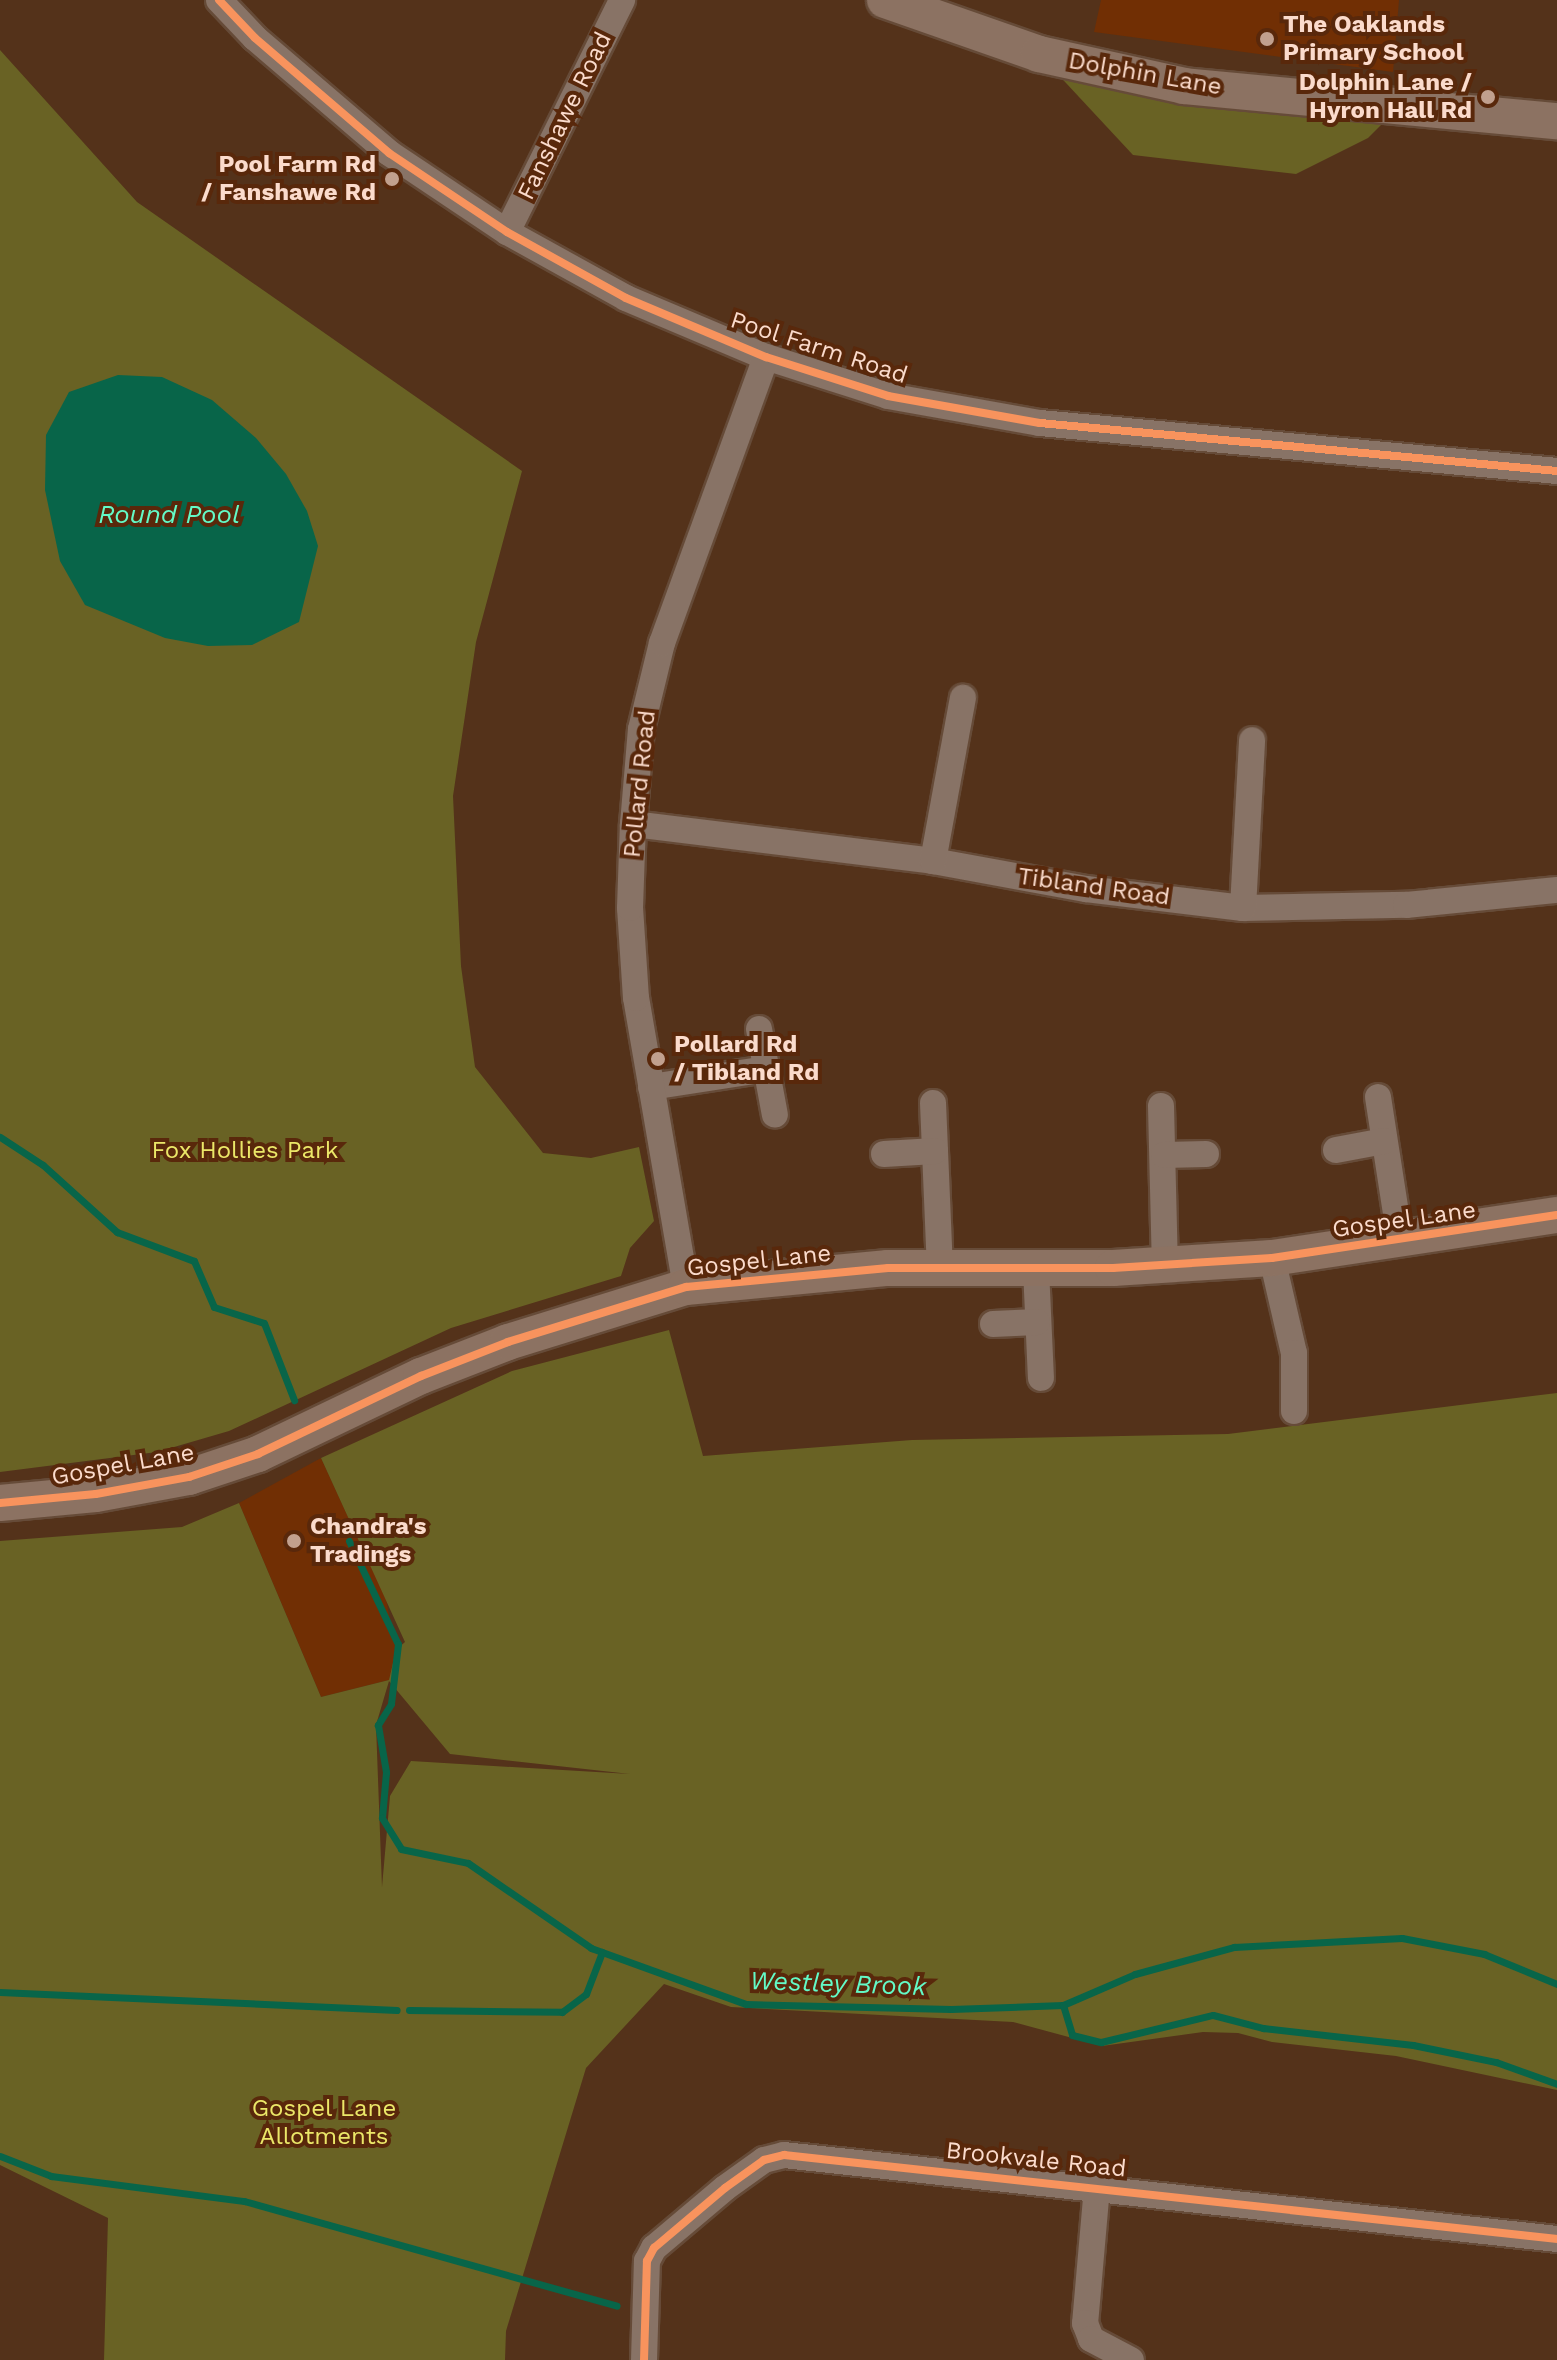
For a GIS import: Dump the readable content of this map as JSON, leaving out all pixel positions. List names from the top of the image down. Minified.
{"streets":{"street":["Dolphin Lane","Fanshawe Road","Pool Farm Road","Pollard Road","Tibland Road","Gospel Lane","Brookvale Road"]},"crossings":[["Fanshawe Road","Pool Farm Road"],["Pool Farm Road","Pollard Road"],["Pollard Road","Tibland Road"],["Pollard Road","Gospel Lane"]],"water":["Round Pool","Westley Brook"],"parks":["Fox Hollies Park","Gospel Lane Allotments"],"places":["The Oaklands Primary School","Dolphin Lane / Hyron Hall Rd","Pool Farm Rd / Fanshawe Rd","Pollard Rd / Tibland Rd","Chandra's Tradings"]}
